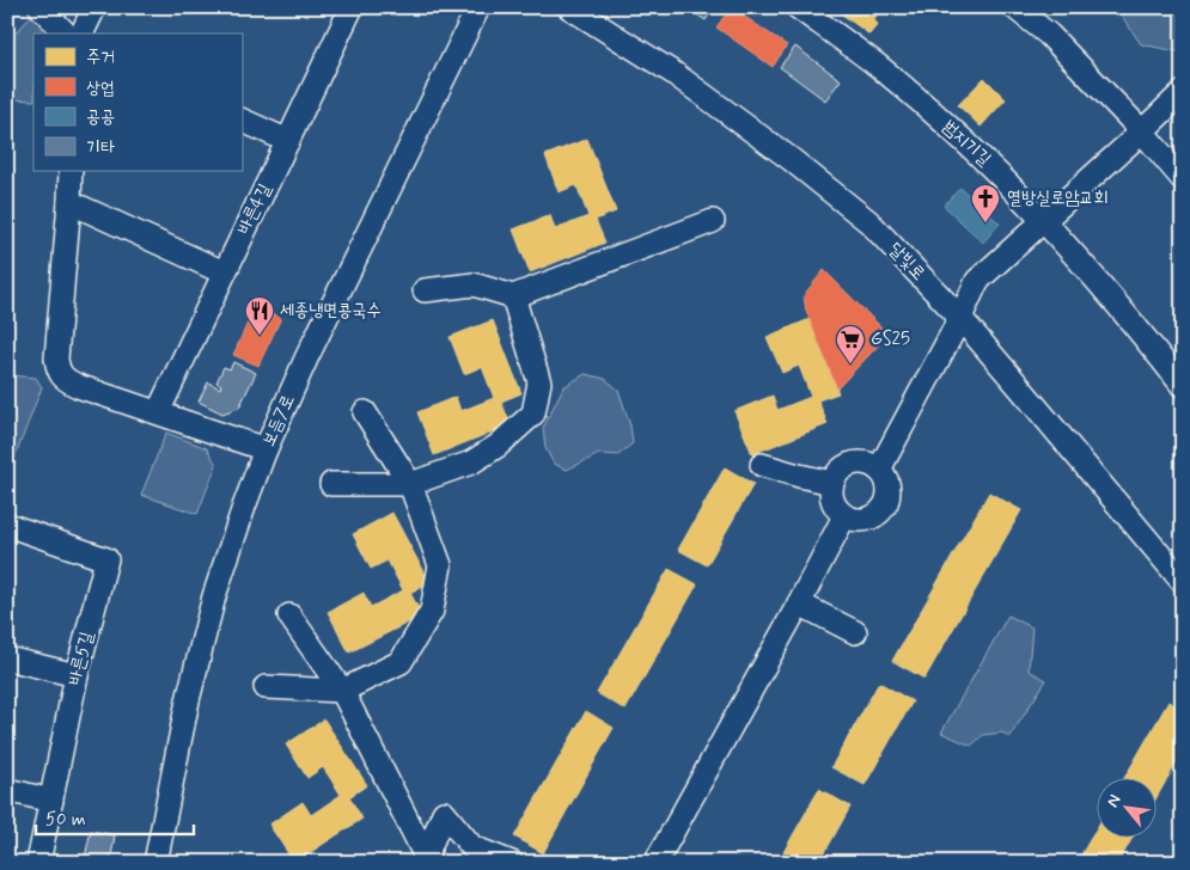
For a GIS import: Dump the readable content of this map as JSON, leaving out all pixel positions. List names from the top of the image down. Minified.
{"streets":{"street":["범지기길","바른4길","달빛로","보듬7로","바른5길"]},"places":{"church":["열방실로암교회"],"restaurant":["세종냉면콩국수"],"supermarket":["GS25"]},"legend":["주거","상업","공공","기타"],"scale_bar":"50 m","north":"top left"}
